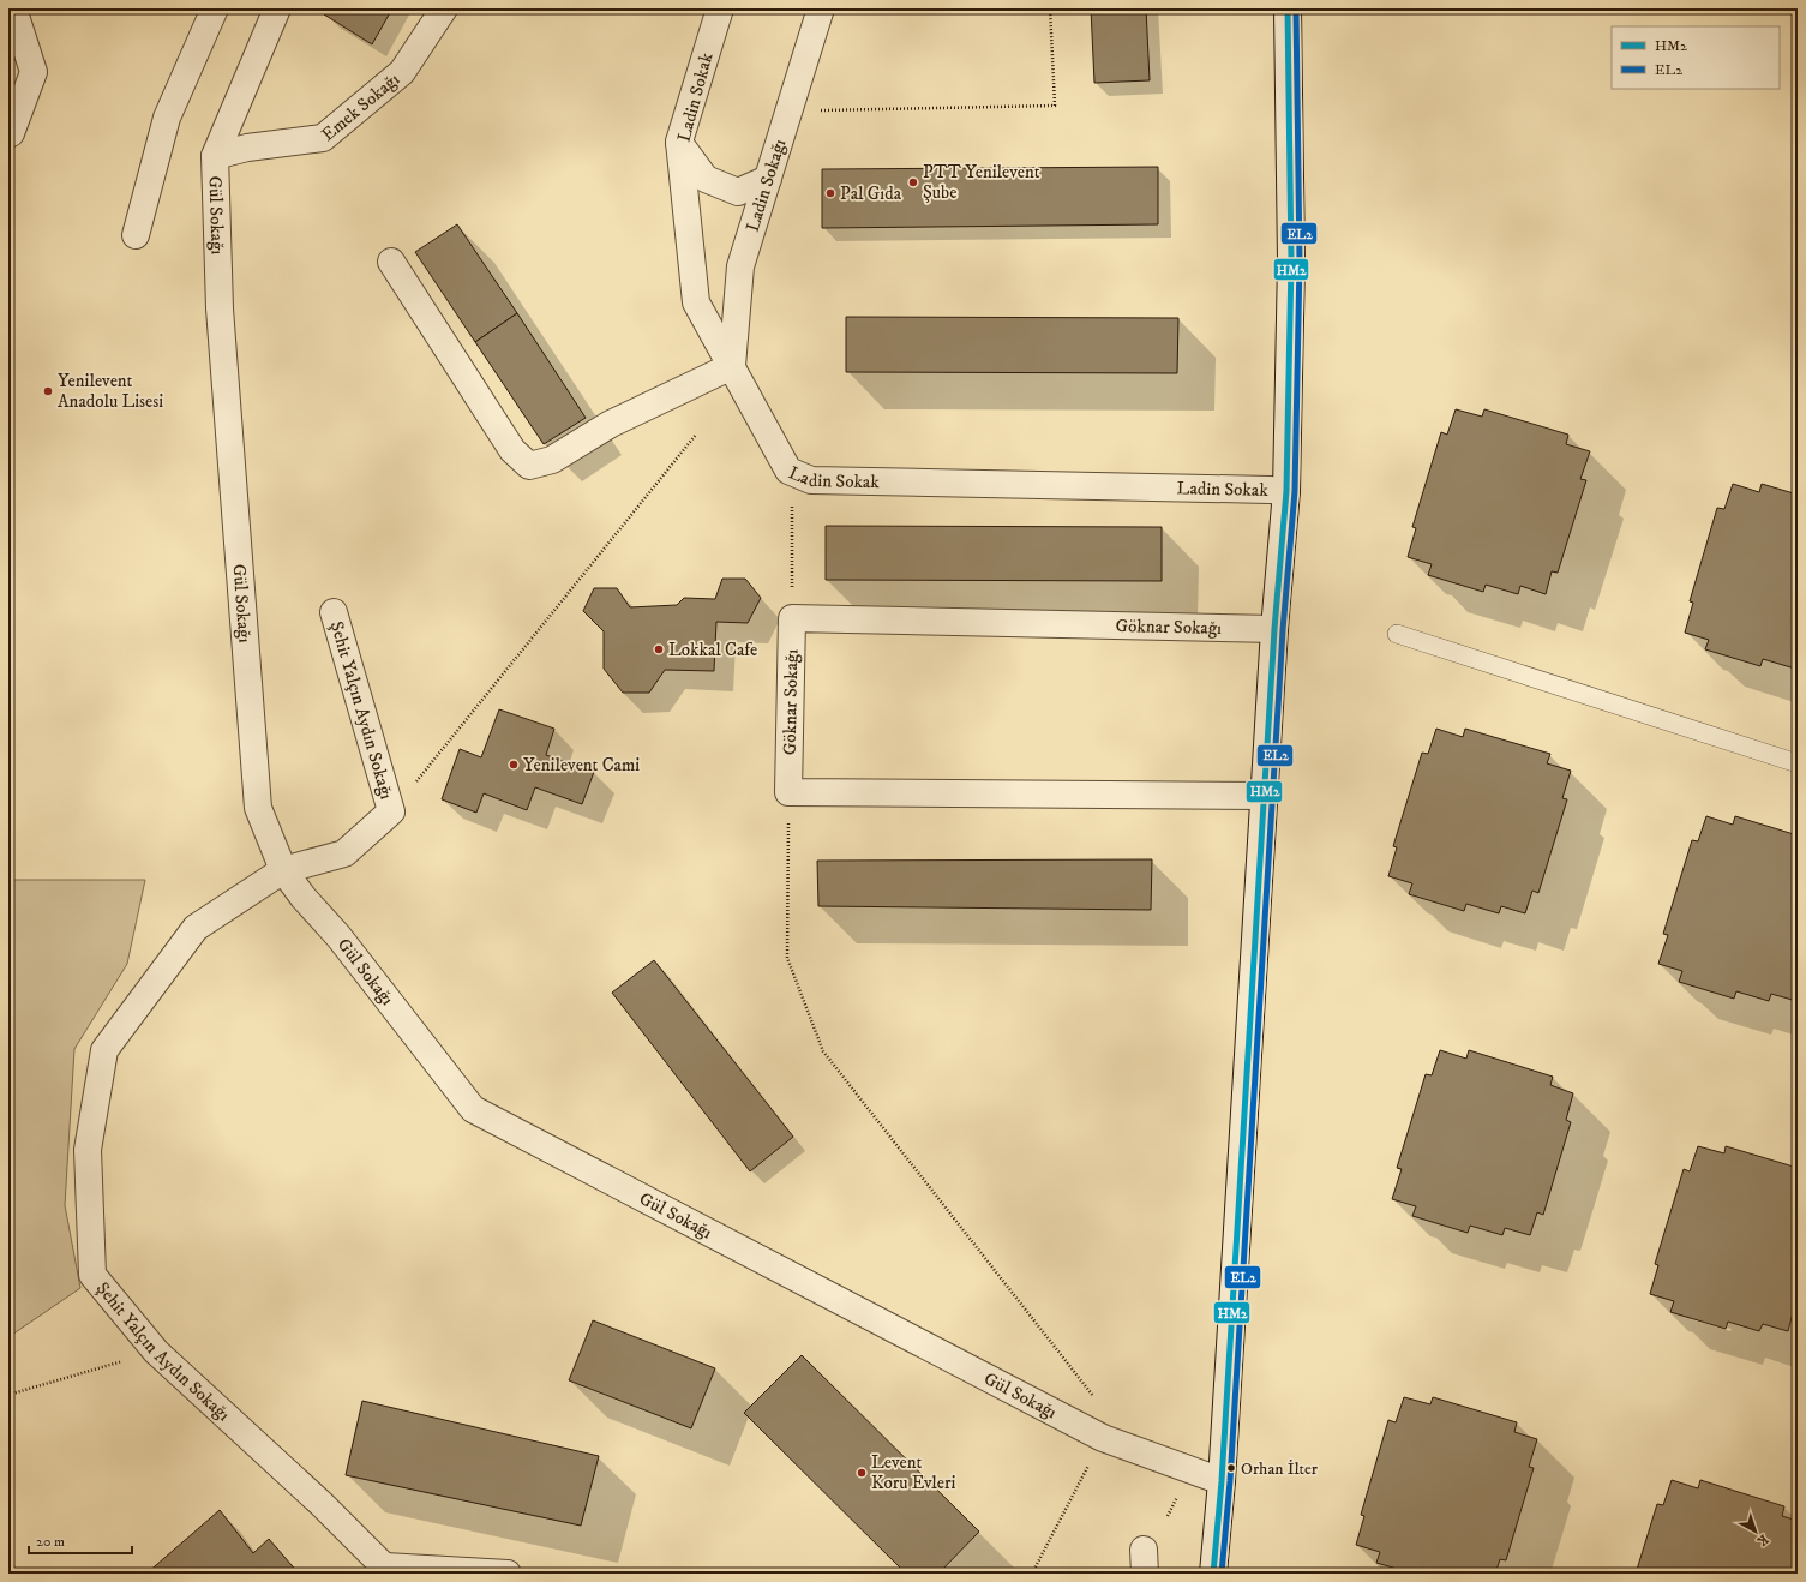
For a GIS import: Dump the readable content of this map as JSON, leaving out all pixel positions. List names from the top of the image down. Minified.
{"streets":{"street":["Ladin Sokak","Emek Sokağı","Ladin Sokağı","Gül Sokağı","Göknar Sokağı","Şehit Yalçın Aydın Sokağı"]},"crossings":[["Ladin Sokak","Ladin Sokağı"],["Emek Sokağı","Gül Sokağı"],["Gül Sokağı","Şehit Yalçın Aydın Sokağı"]],"places":["PTT Yenilevent Şube","Pal Gıda","Yenilevent Anadolu Lisesi","Lokkal Cafe","Yenilevent Cami","Orhan İlter","Levent Koru Evleri"],"lines":["transit line HM2","transit line EL2"],"legend":["HM2","EL2"],"scale_bar":"20 m","north":"bottom right"}
